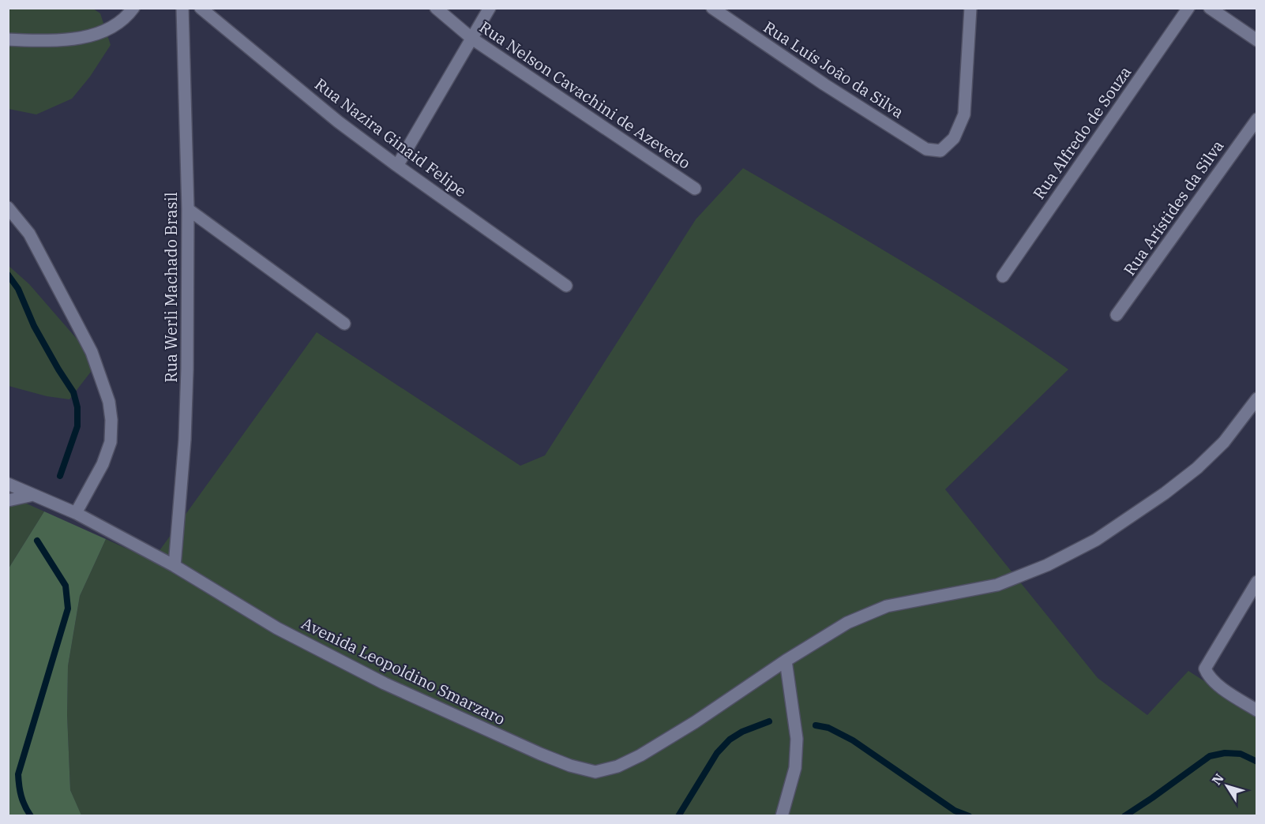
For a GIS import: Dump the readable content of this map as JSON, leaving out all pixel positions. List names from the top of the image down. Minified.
{"streets":{"street":["Rua Luís João da Silva","Rua Nelson Cavachini de Azevedo","Rua Alfredo de Souza","Rua Nazira Ginaid Felipe","Rua Arístides da Silva","Rua Werli Machado Brasil","Avenida Leopoldino Smarzaro"]},"crossings":[["Rua Werli Machado Brasil","Avenida Leopoldino Smarzaro"]],"north":"top left"}
